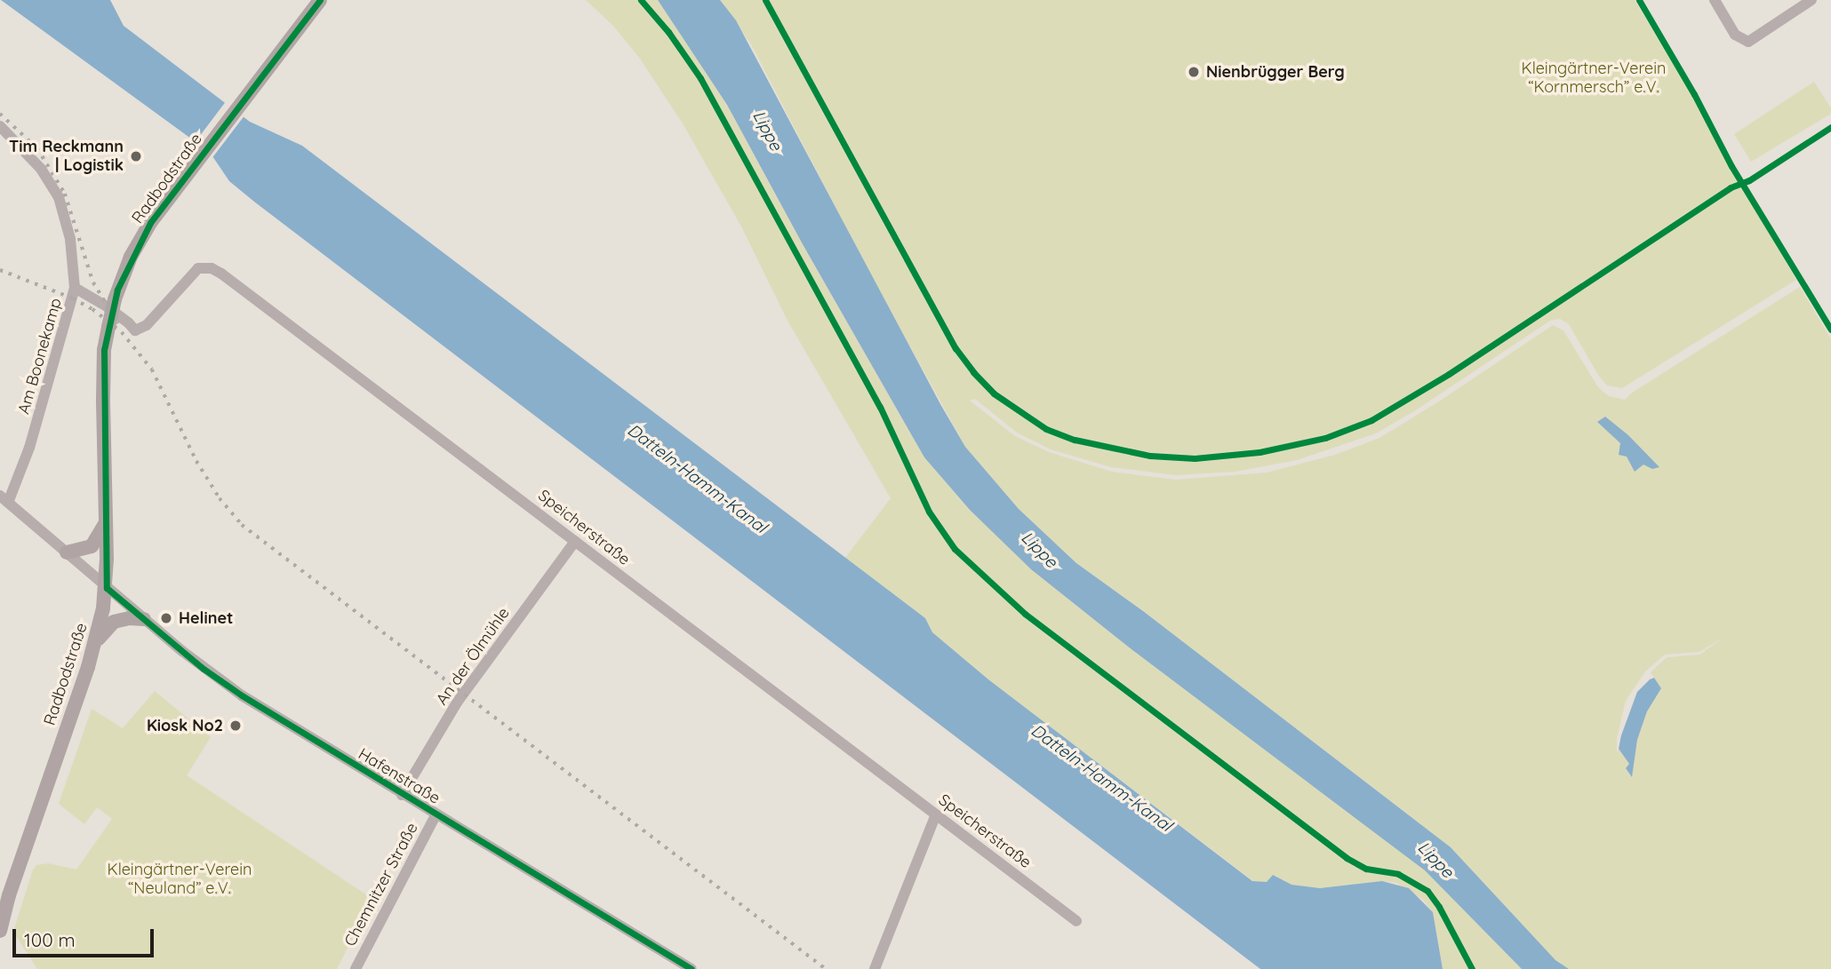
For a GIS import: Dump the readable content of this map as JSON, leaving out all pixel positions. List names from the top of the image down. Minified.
{"streets":{"main road":["Radbodstraße"],"street":["Am Boonekamp","Speicherstraße","An der Ölmühle","Hafenstraße","Chemnitzer Straße"]},"crossings":[["Radbodstraße","Hafenstraße"],["Am Boonekamp","Speicherstraße"],["Am Boonekamp","Hafenstraße"],["Speicherstraße","An der Ölmühle"],["An der Ölmühle","Hafenstraße"],["Hafenstraße","Chemnitzer Straße"]],"water":["Lippe","Datteln-Hamm-Kanal"],"parks":["Kleingärtner-Verein “Kornmersch” e.V.","Kleingärtner-Verein “Neuland” e.V."],"places":["Nienbrügger Berg","Tim Reckmann | Logistik","Helinet","Kiosk No2"],"scale_bar":"100 m"}
